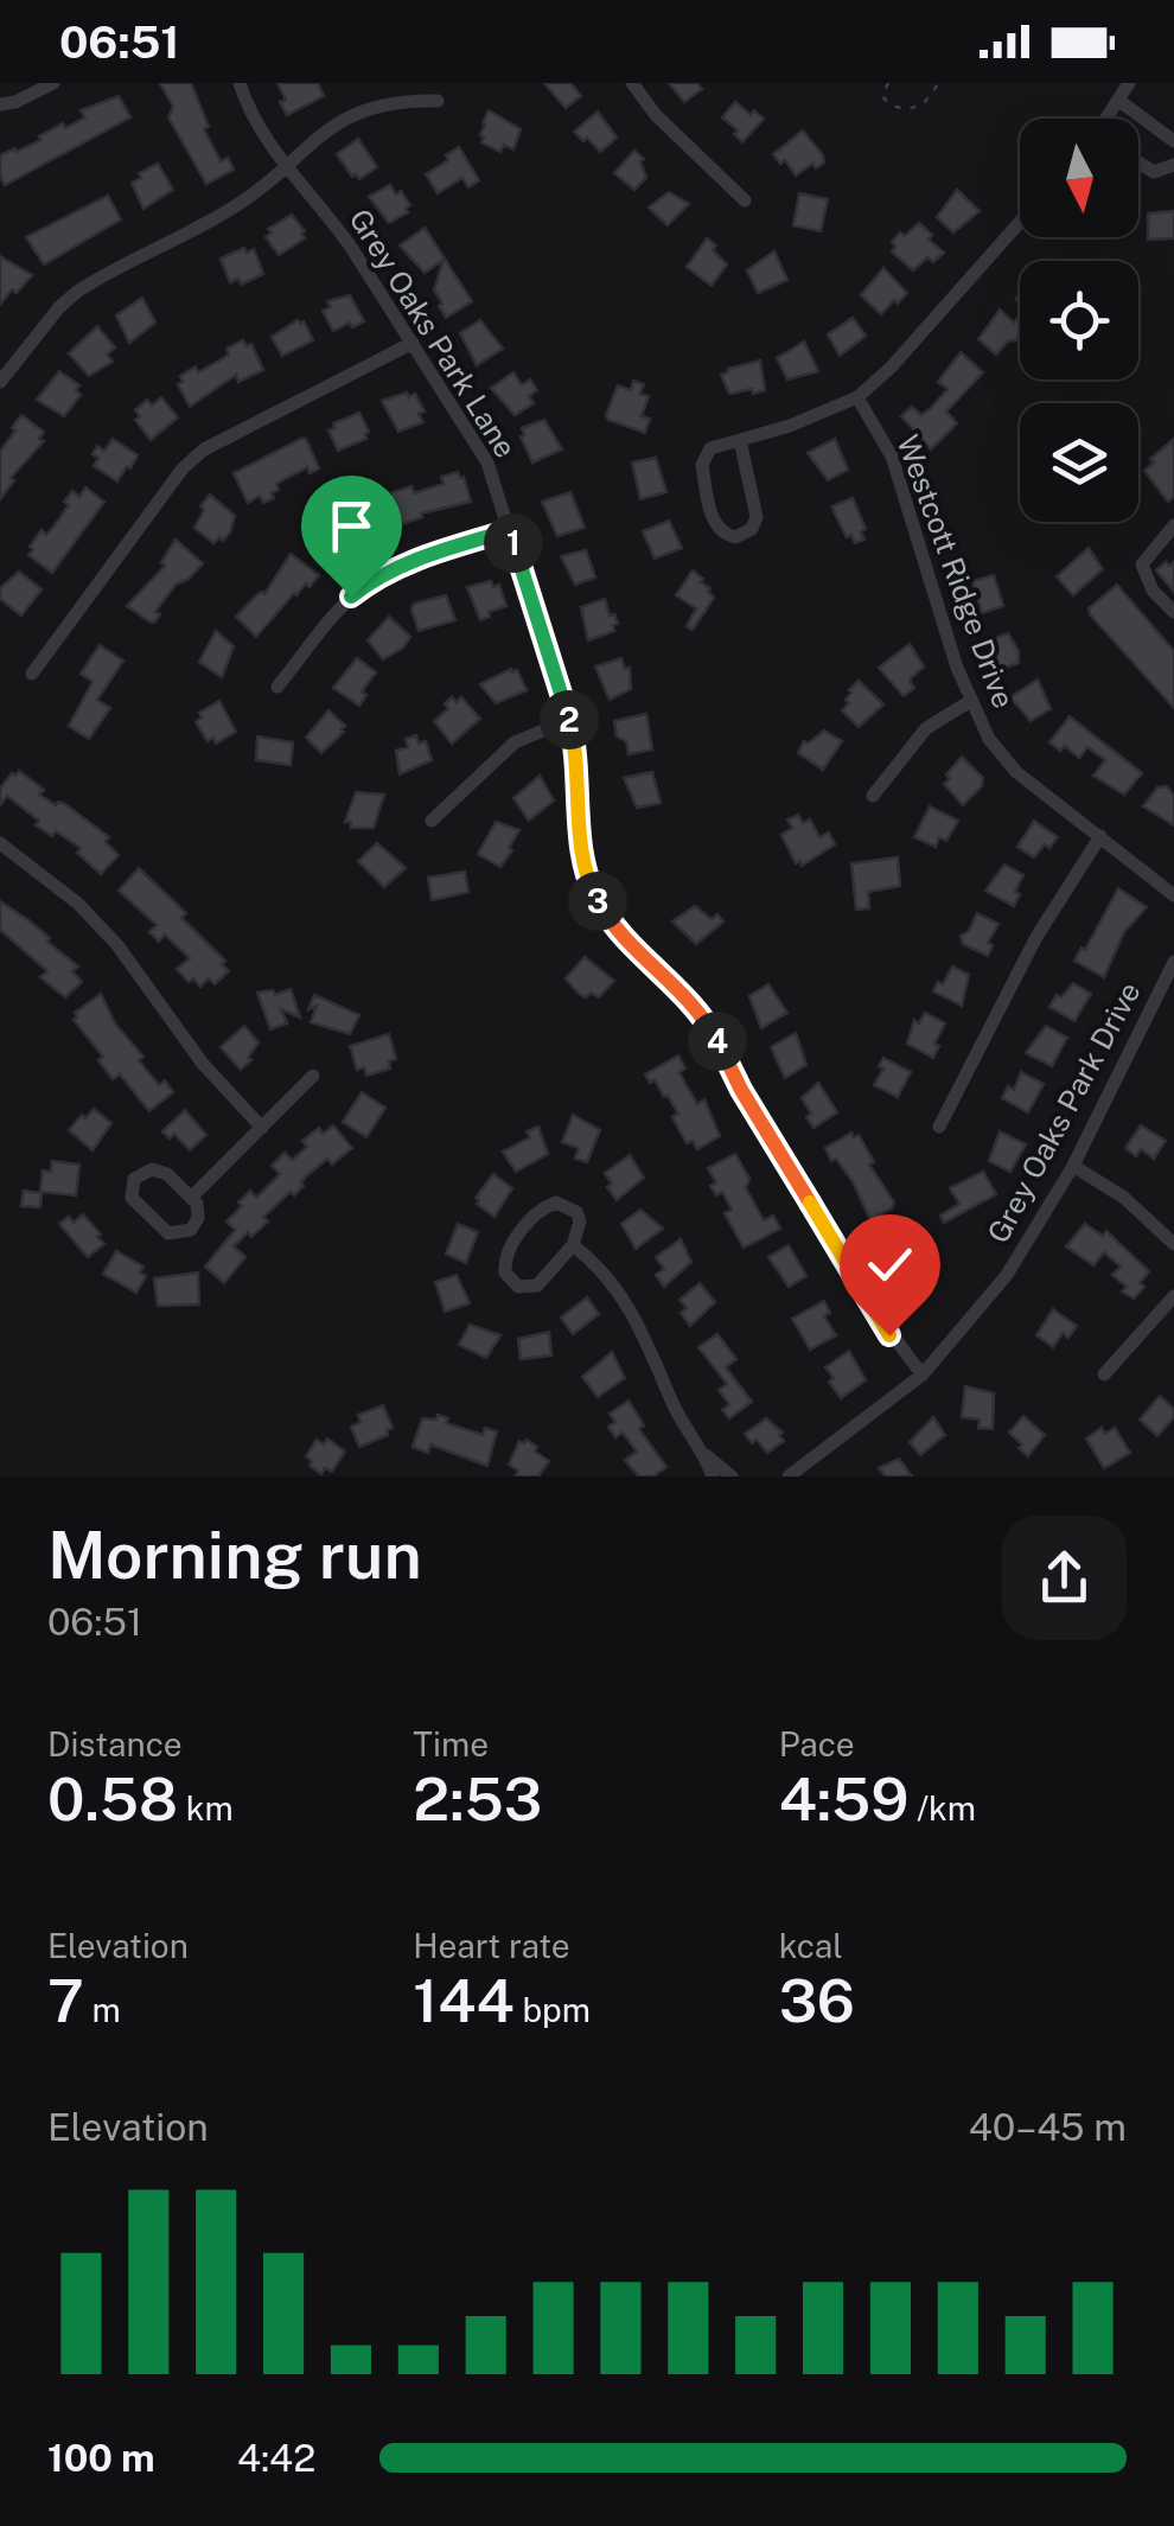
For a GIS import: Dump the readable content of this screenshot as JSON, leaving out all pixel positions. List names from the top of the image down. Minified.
{"streets":{"street":["Grey Oaks Park Lane","Westcott Ridge Drive","Grey Oaks Park Drive"]},"crossings":[["Grey Oaks Park Lane","Grey Oaks Park Drive"]],"north":"bottom","page":{"status":"06:51","pins":["1","2","3","4"],"heading":["Morning run","06:51"],"stats":[["Distance","0.58 km"],["Time","2:53"],["Pace","4:59 /km"],["Elevation","7 m"],["Heart rate","144 bpm"],["kcal","36"]],"chart":["Elevation","40–45 m"],"list":[{"name":"100 m","note":"4:42"}]}}
